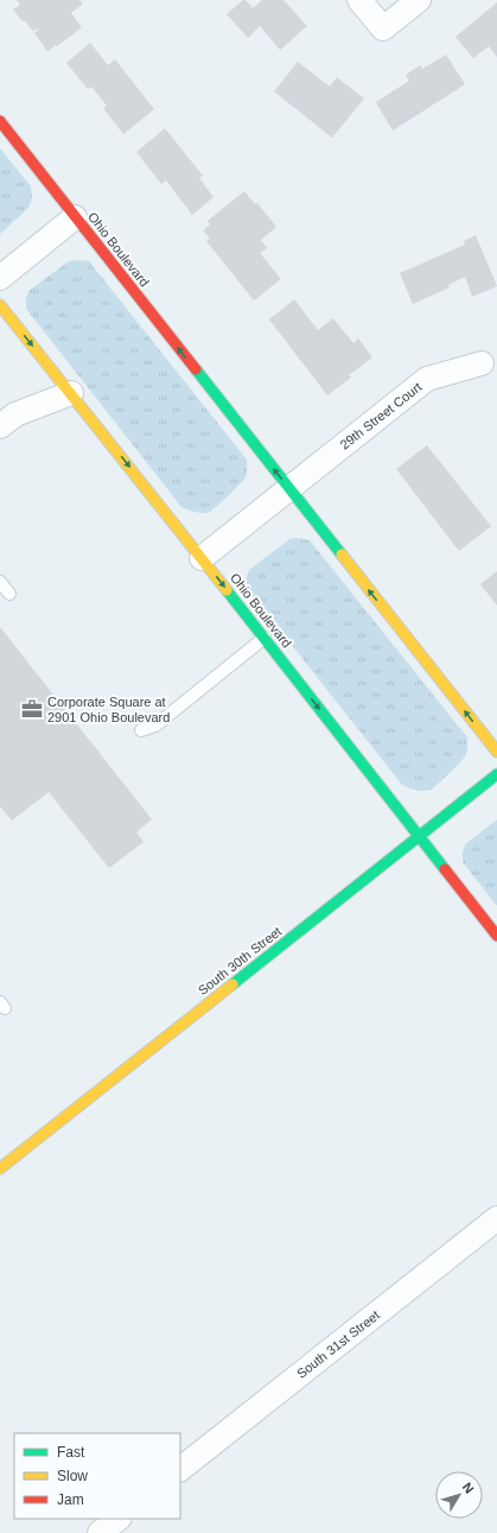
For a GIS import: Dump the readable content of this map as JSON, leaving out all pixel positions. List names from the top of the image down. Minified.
{"streets":{"street":["Ohio Boulevard","29th Street Court","South 30th Street","South 31st Street"]},"crossings":[["Ohio Boulevard","29th Street Court"],["Ohio Boulevard","South 30th Street"]],"places":{"office":["Corporate Square at 2901 Ohio Boulevard"]},"legend":["Fast","Slow","Jam"],"north":"top right"}
